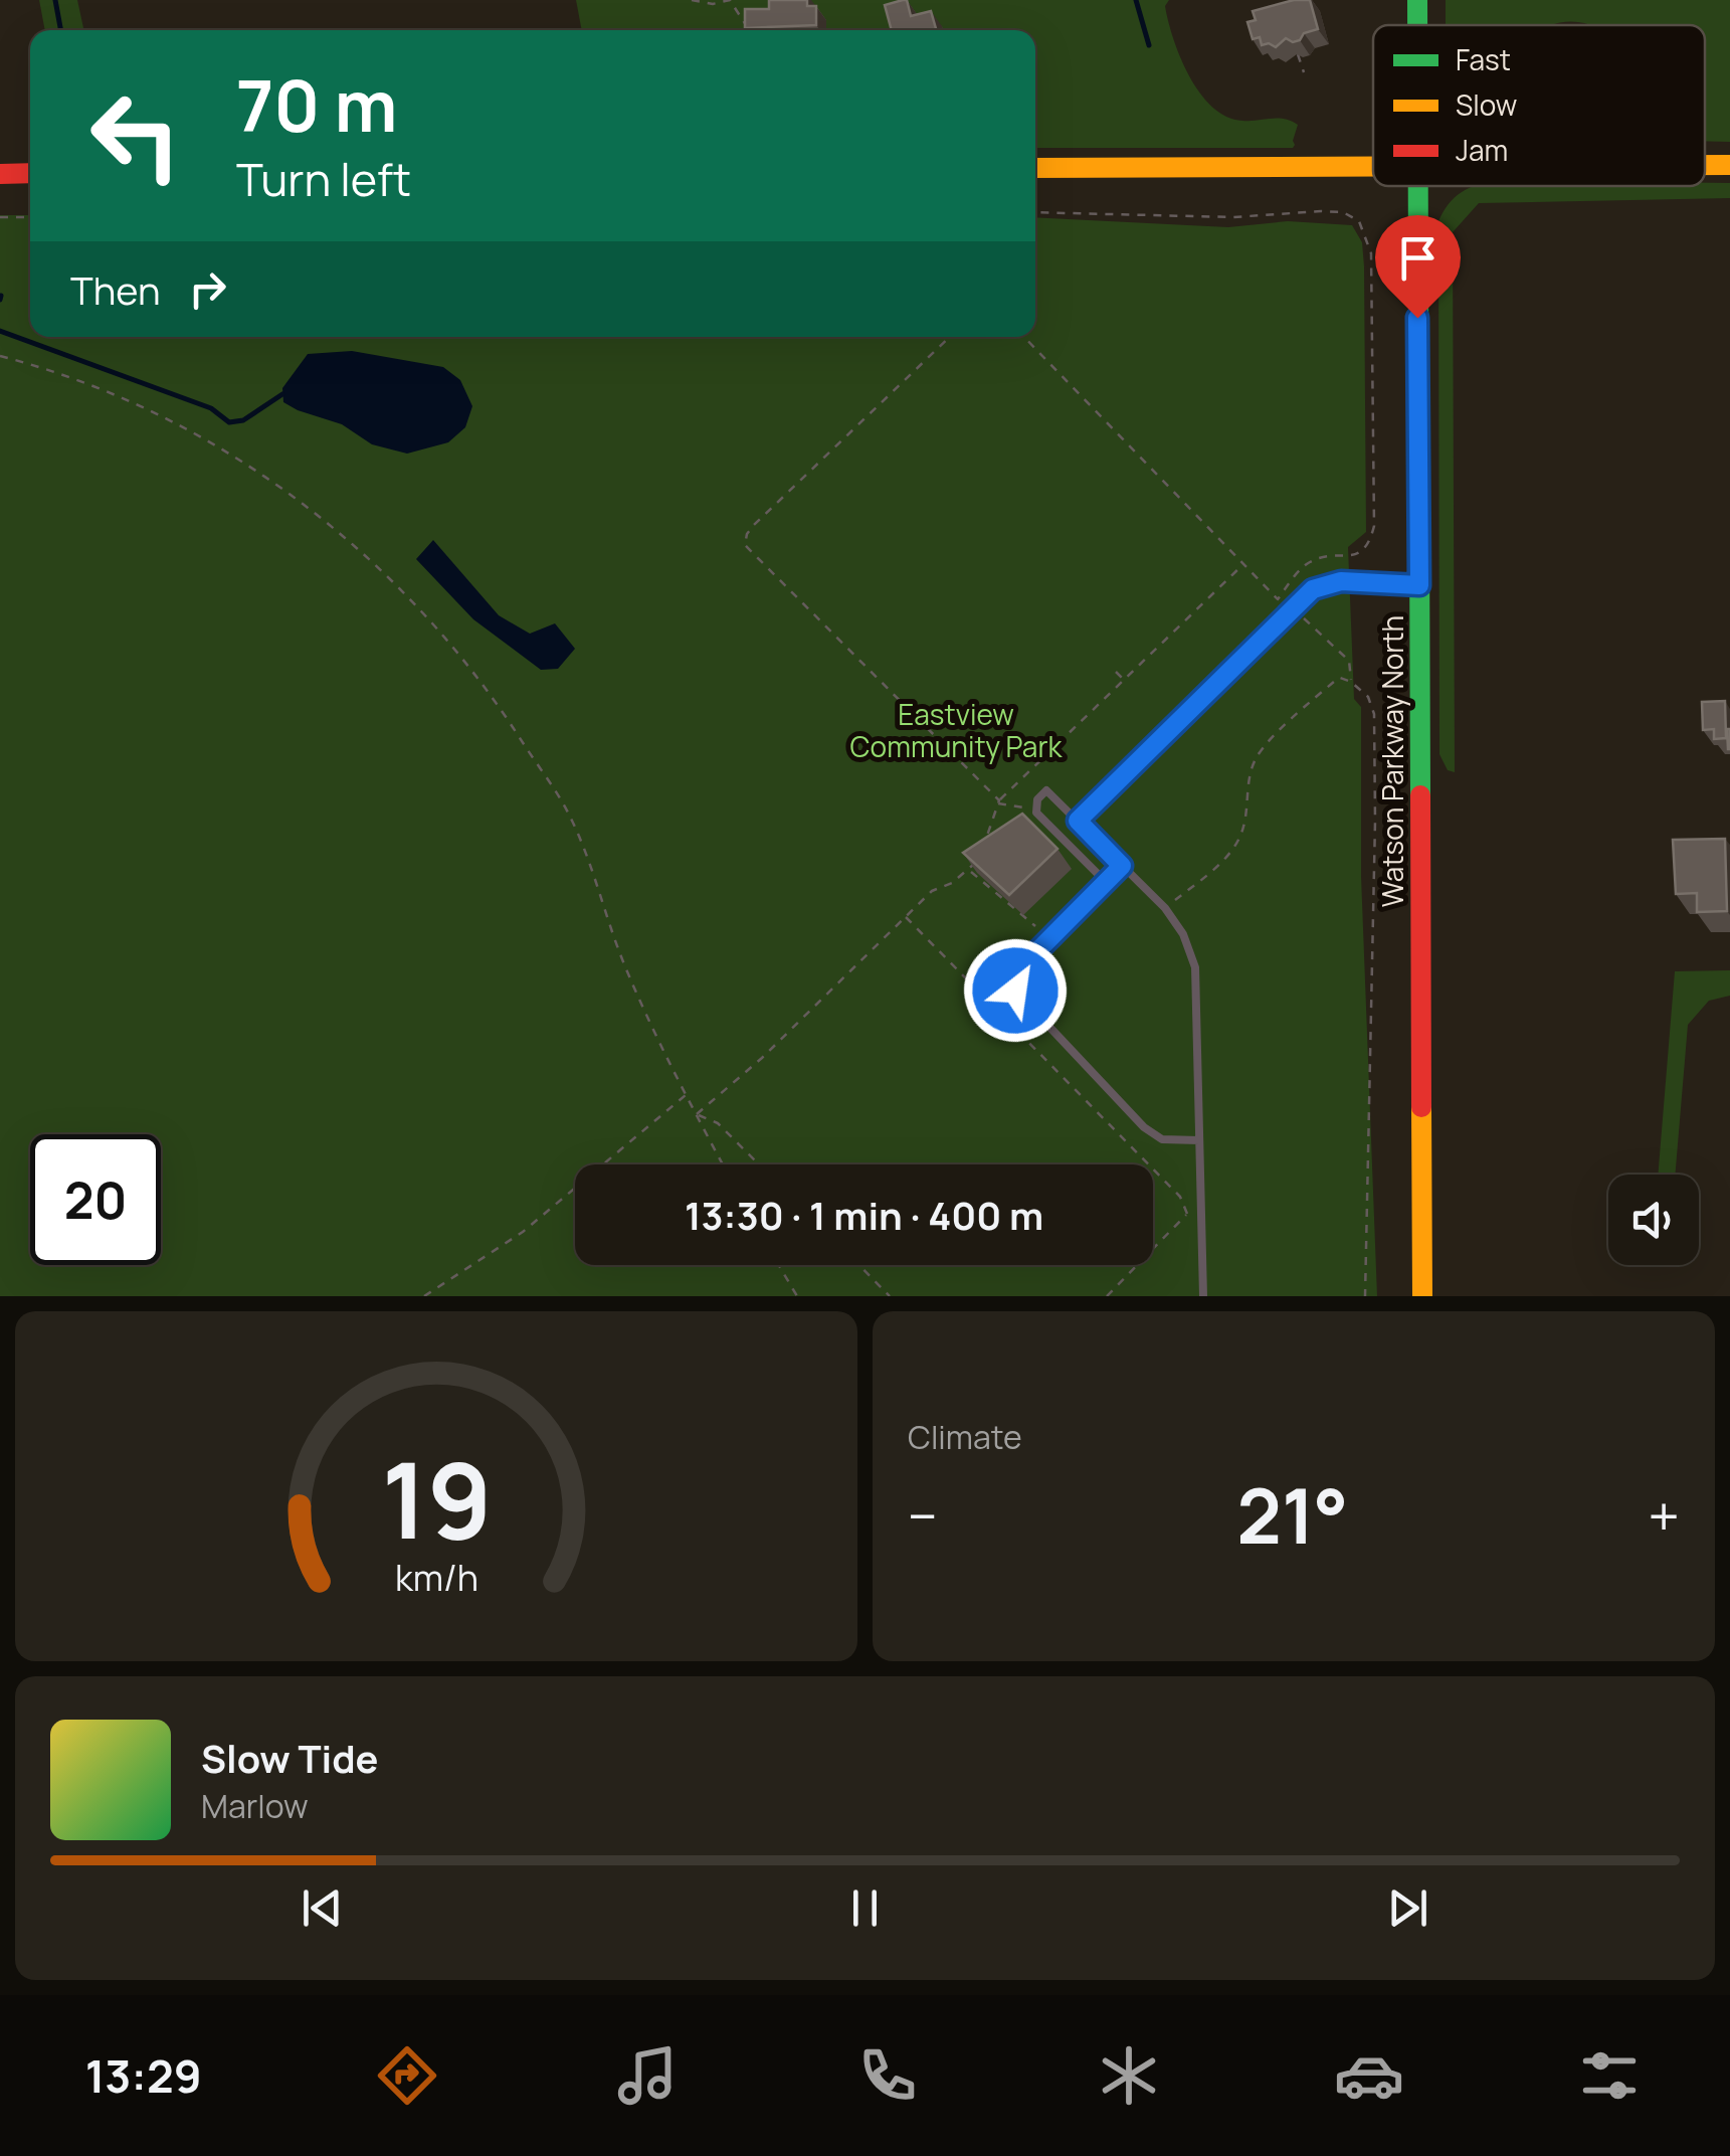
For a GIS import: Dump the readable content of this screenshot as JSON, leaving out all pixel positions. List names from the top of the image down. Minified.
{"streets":{"main road":["Watson Parkway North"]},"parks":["Eastview Community Park"],"legend":["Fast","Slow","Jam"],"page":{"turn":["70 m","Turn left"],"then":"Then","limit":"20","trip":"13:30 · 1 min · 400 m","tile":"Climate","heat":["−","21°","+"],"song":["Slow Tide","Marlow"],"tabs":"13:29","gauge":["19","km/h"]}}
